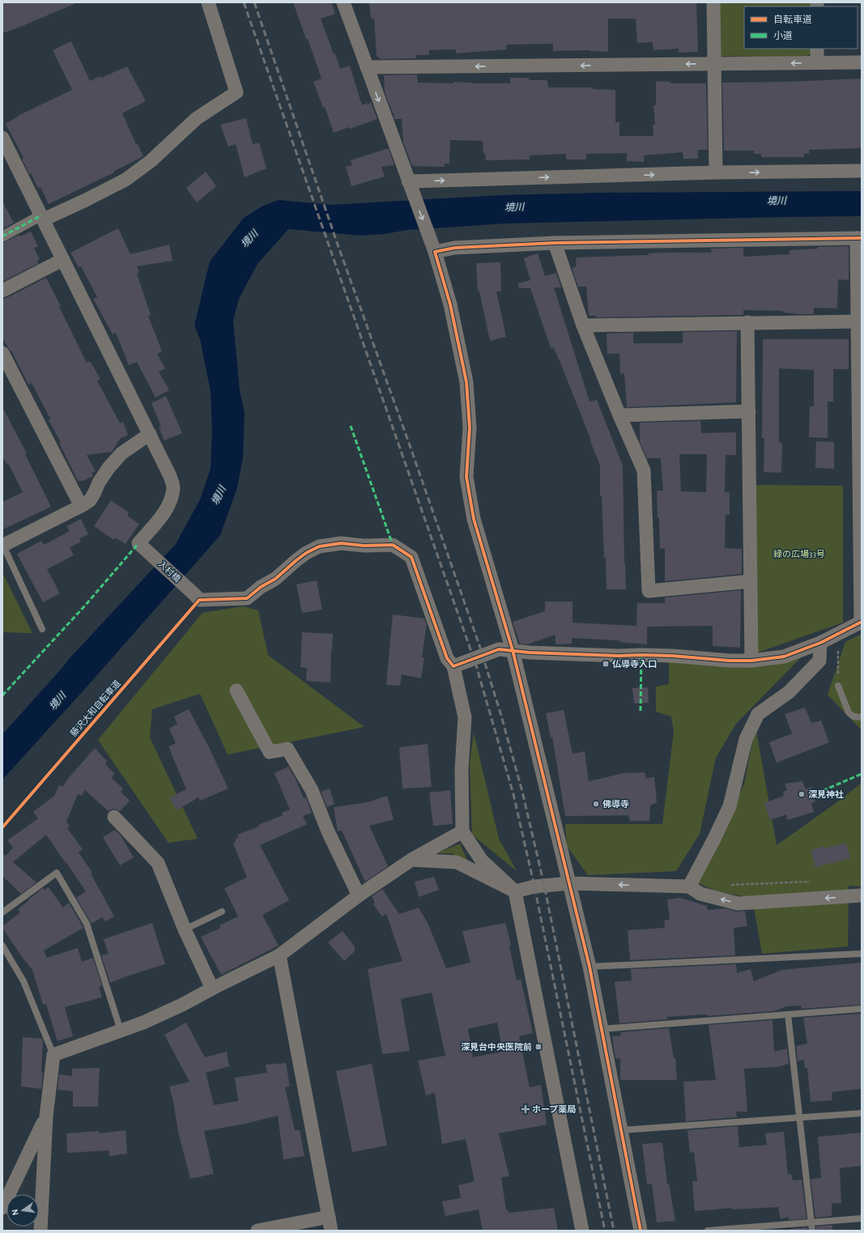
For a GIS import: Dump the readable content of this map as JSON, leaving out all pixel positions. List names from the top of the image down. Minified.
{"streets":{"street":["入村橋"],"cycle path":["藤沢大和自転車道"]},"water":["境川"],"parks":["緑の広場33号"],"places":{"transit":["仏導寺入口","深見台中央医院前"],"other":["深見神社","佛導寺"],"health":["ホープ薬局"]},"legend":["自転車道","小道"],"north":"left"}
